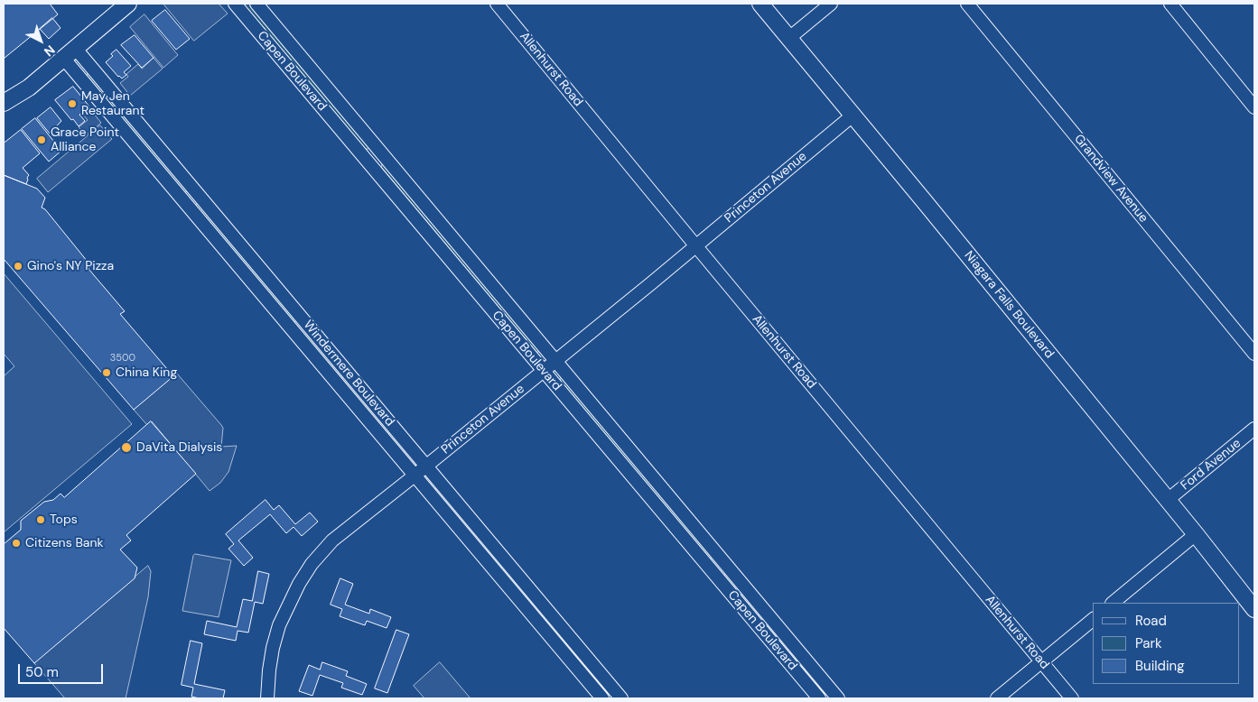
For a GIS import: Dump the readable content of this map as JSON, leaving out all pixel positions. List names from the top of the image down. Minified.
{"streets":{"main road":["Niagara Falls Boulevard"],"street":["Allenhurst Road","Capen Boulevard","Grandview Avenue","Princeton Avenue","Windermere Boulevard","Ford Avenue"]},"crossings":[["Allenhurst Road","Princeton Avenue"],["Capen Boulevard","Princeton Avenue"],["Princeton Avenue","Niagara Falls Boulevard"],["Princeton Avenue","Windermere Boulevard"],["Niagara Falls Boulevard","Ford Avenue"]],"places":["May Jen Restaurant","Grace Point Alliance","Gino's NY Pizza","China King","DaVita Dialysis","Tops","Citizens Bank"],"house_numbers":["3500"],"legend":["Road","Park","Building"],"scale_bar":"50 m","north":"bottom right"}
